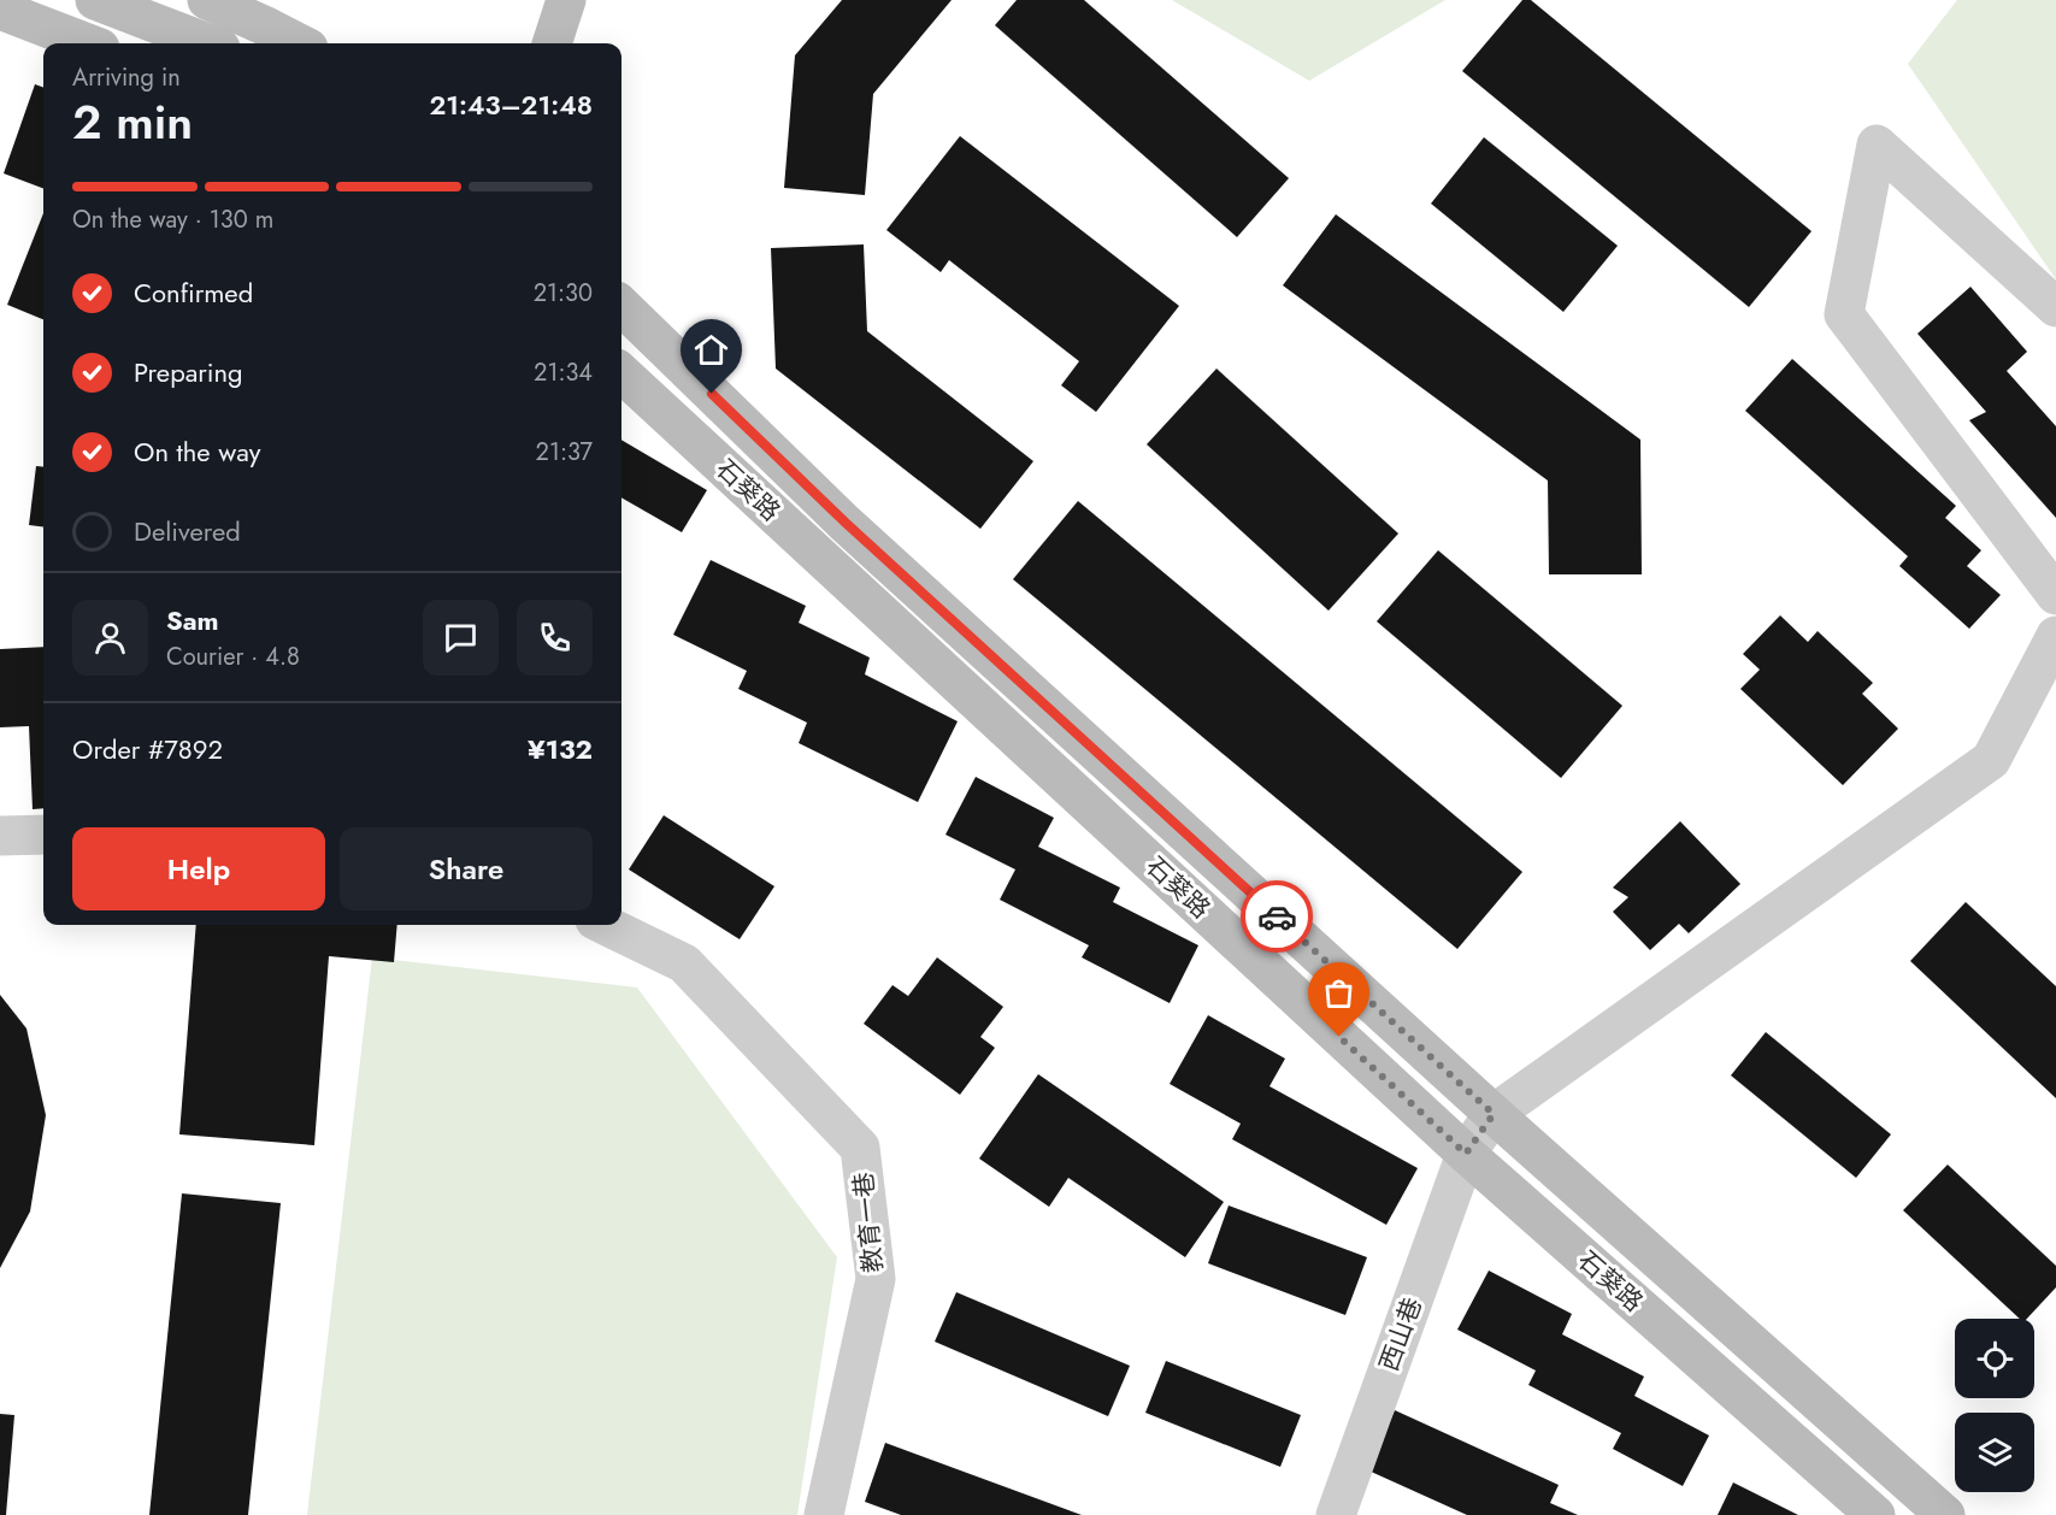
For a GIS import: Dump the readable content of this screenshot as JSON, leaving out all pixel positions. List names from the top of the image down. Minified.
{"streets":{"main road":["石葵路"],"street":["教育一巷","西山巷"]},"crossings":[["石葵路","西山巷"]],"page":{"heading":["2 min","Arriving in","21:43–21:48"],"panel":["Sam","Courier · 4.8","Order #7892","¥132"],"bar":"On the way · 130 m","list":[["Confirmed","21:30"],["Preparing","21:34"],["On the way","21:37"],"Delivered"],"buttons":["Help","Share"]}}
